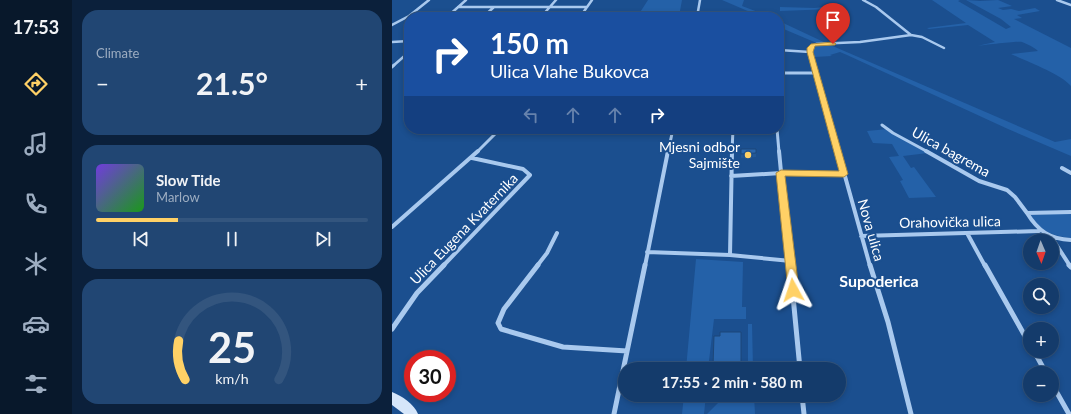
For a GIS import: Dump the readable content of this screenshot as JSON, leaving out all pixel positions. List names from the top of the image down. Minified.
{"streets":{"street":["Ulica bagrema","Orahovička ulica","Ulica Eugena Kvaternika","Nova ulica"]},"crossings":[["Ulica bagrema","Orahovička ulica"],["Orahovička ulica","Nova ulica"]],"districts":["Supoderica"],"places":["Mjesni odbor Sajmište"],"north":"bottom","page":{"tabs":"17:53","tile":"Climate","turn":["150 m","Ulica Vlahe Bukovca"],"heat":["−","21.5°","+"],"song":["Slow Tide","Marlow"],"map_buttons":["+","−"],"limit":"30","trip":"17:55 · 2 min · 580 m","gauge":["25","km/h"]}}
